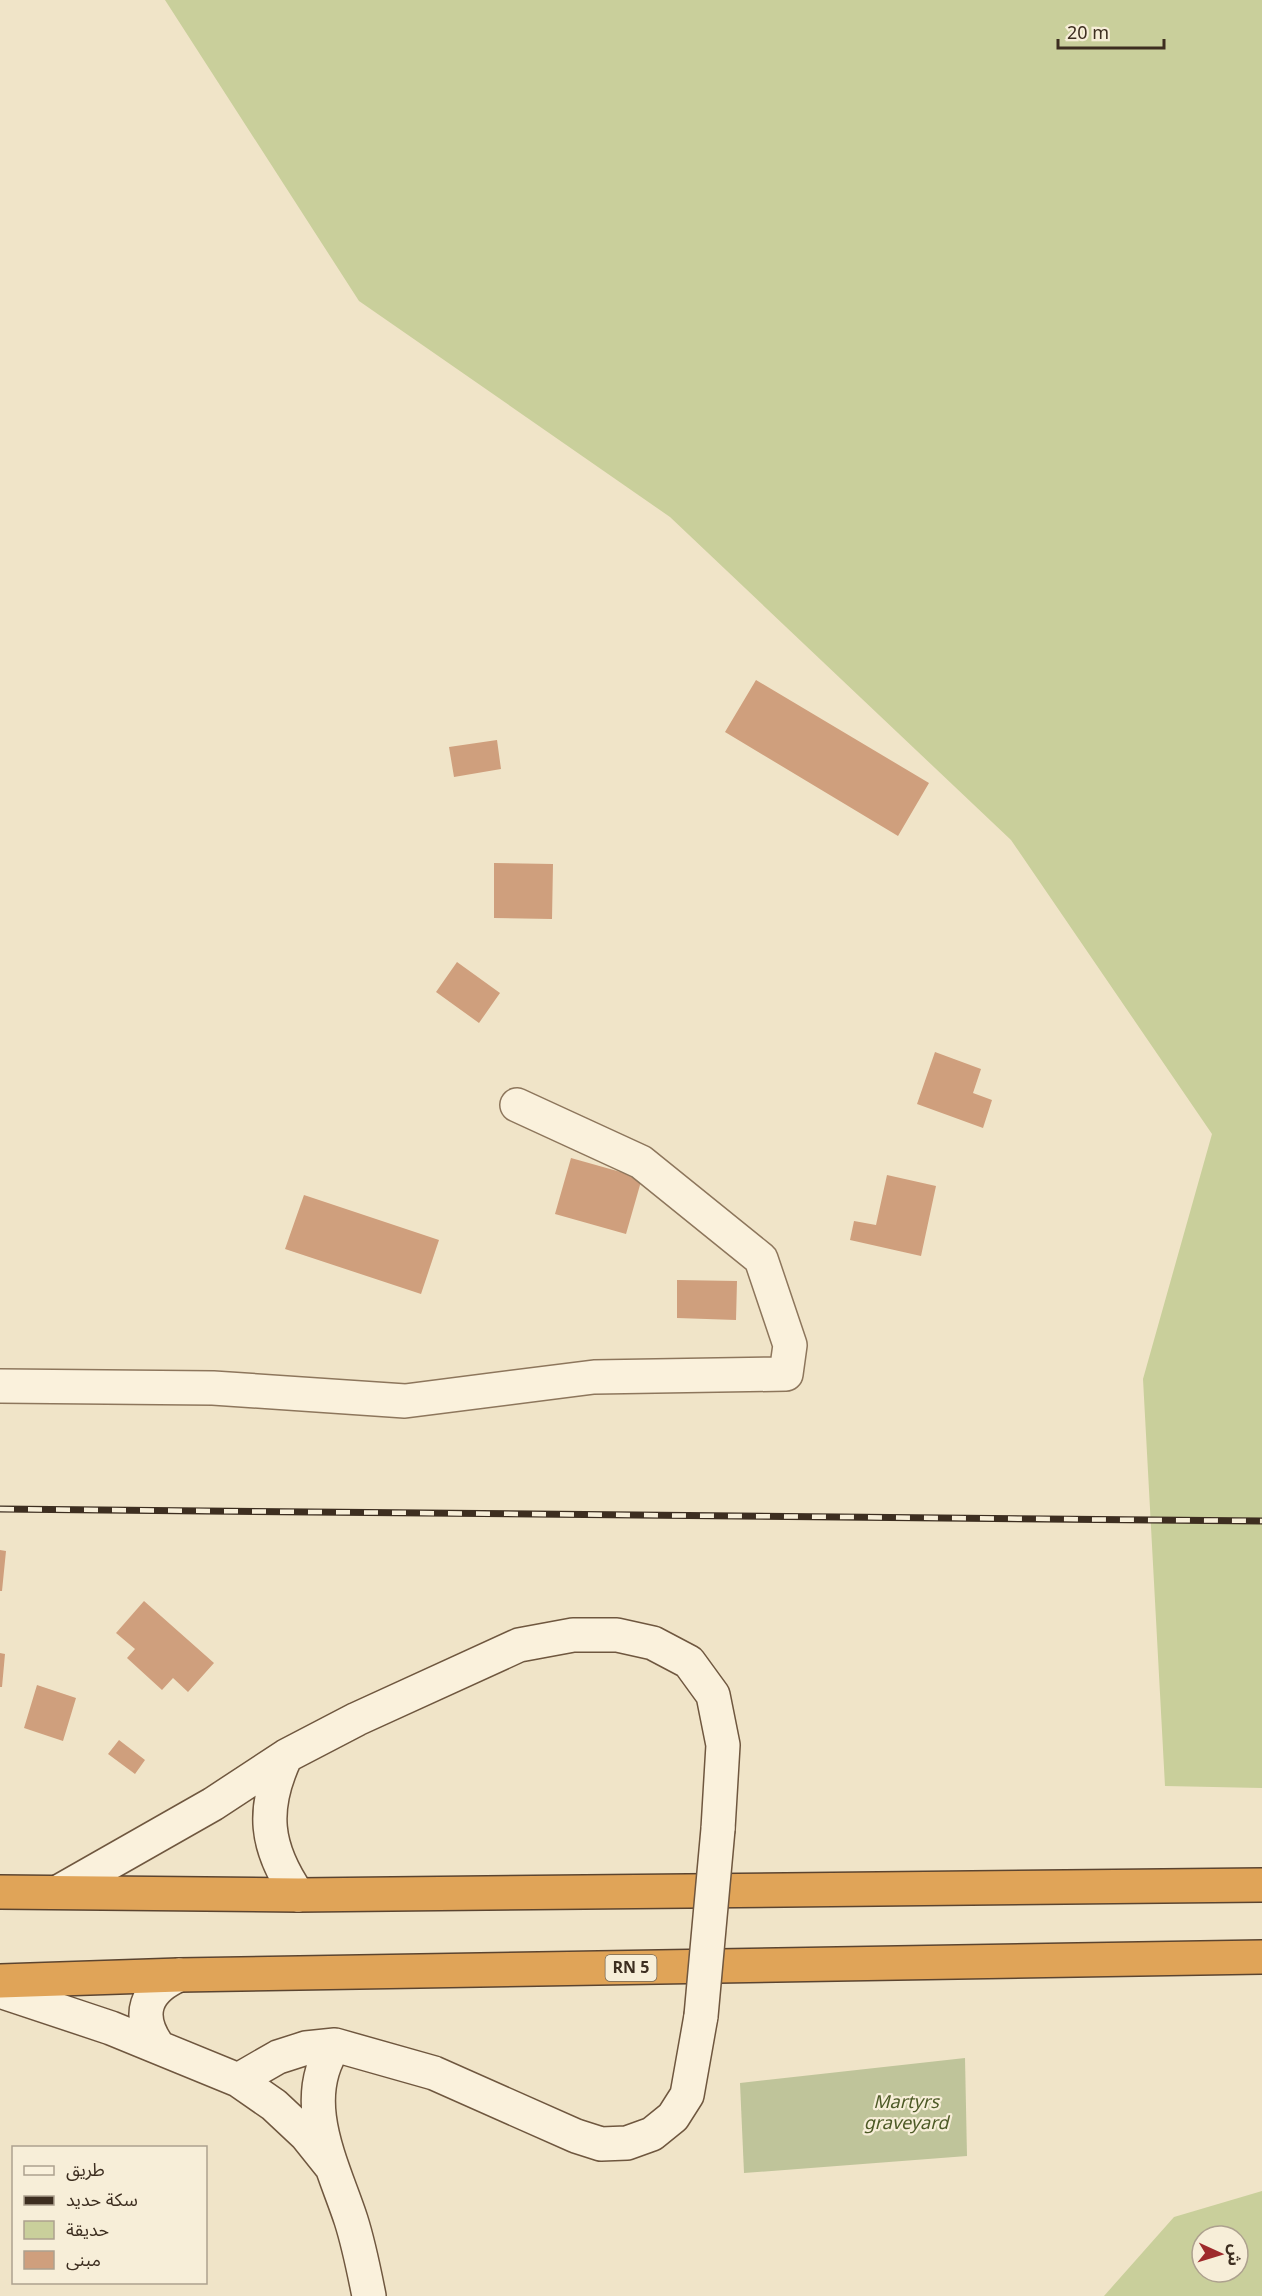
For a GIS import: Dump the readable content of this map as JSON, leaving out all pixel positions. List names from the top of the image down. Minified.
{"streets":{"highway":["RN 5"]},"parks":["Martyrs graveyard"],"legend":["طريق","سكة حديد","حديقة","مبنى"],"scale_bar":"20 m","north":"right"}
